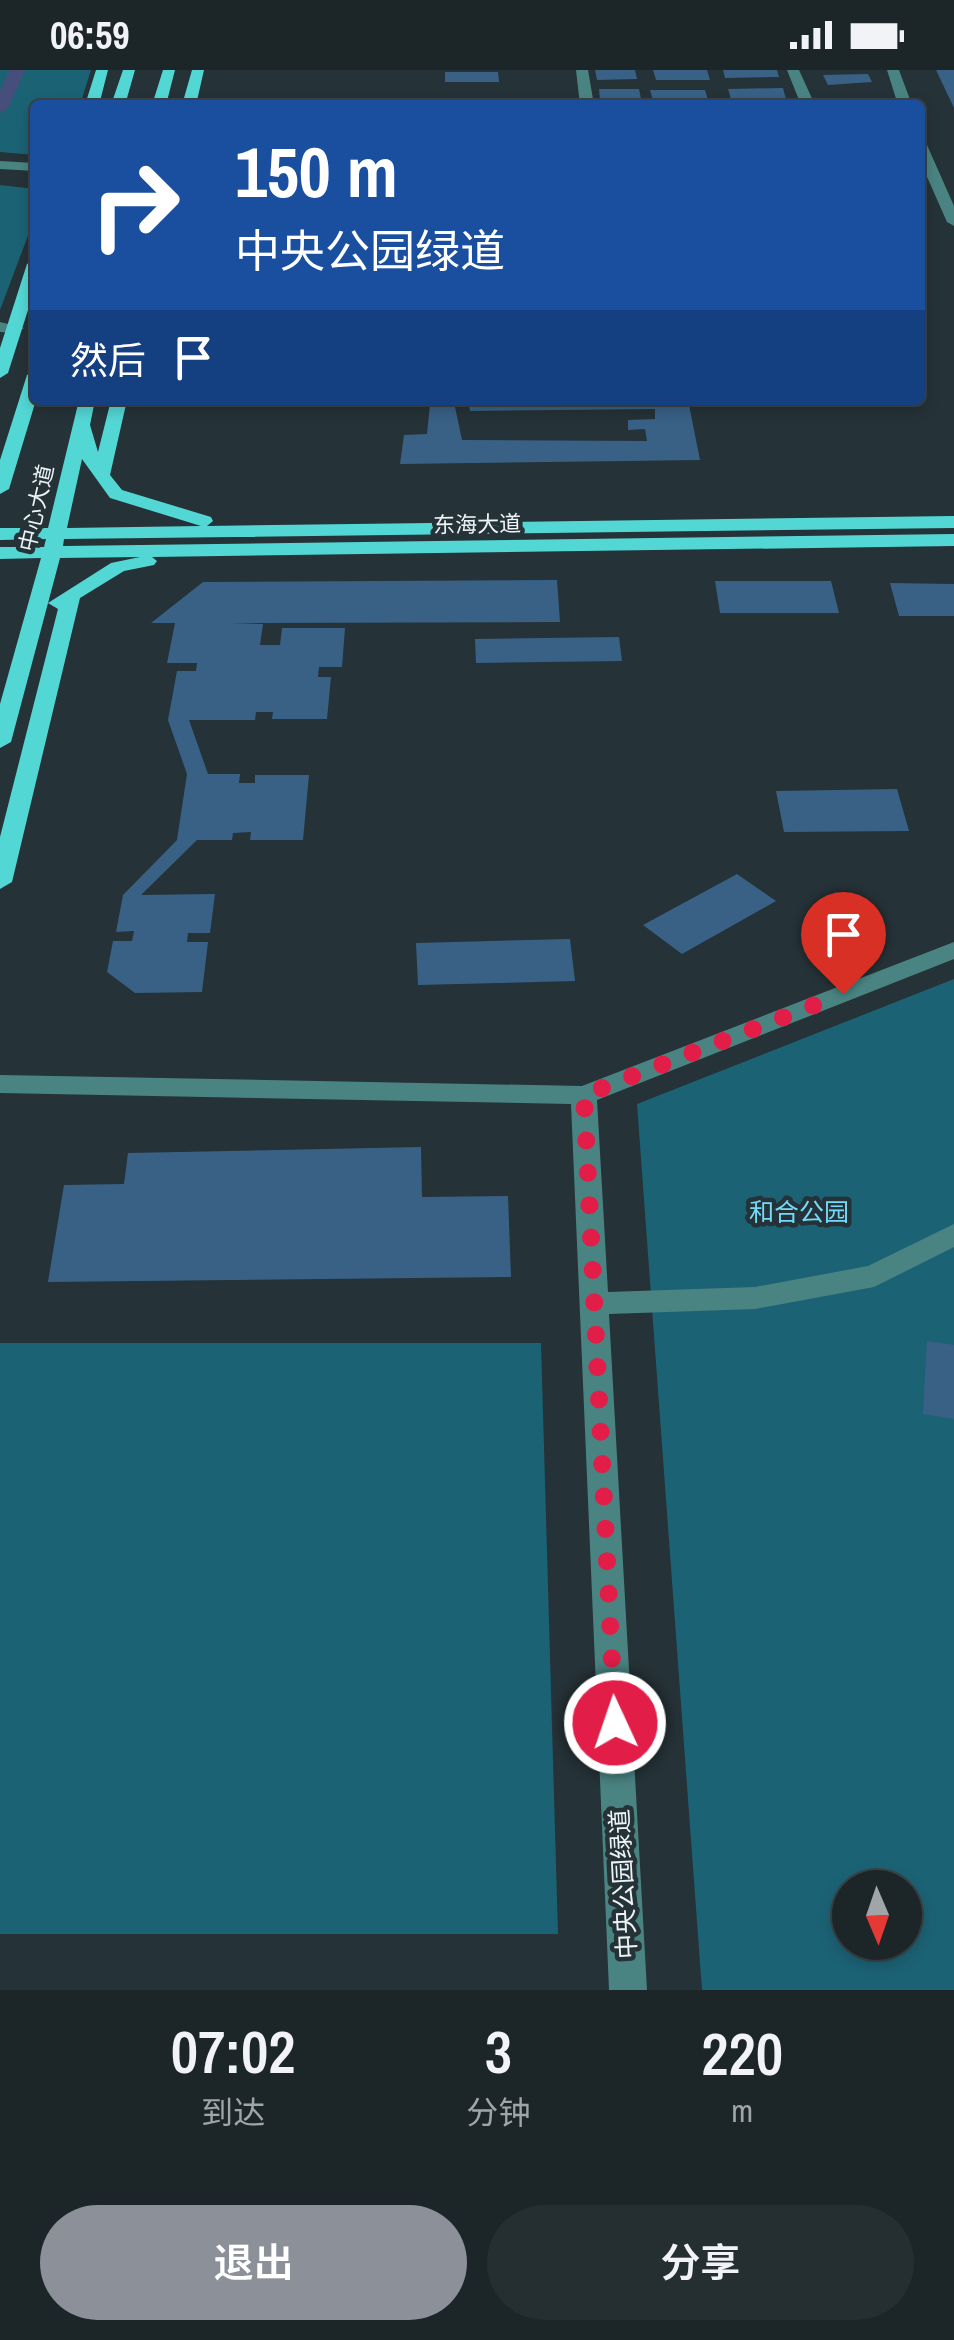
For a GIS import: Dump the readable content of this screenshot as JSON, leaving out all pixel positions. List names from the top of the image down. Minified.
{"streets":{"main road":["中心大道","东海大道"],"street":["中央公园绿道"]},"crossings":[["中心大道","东海大道"]],"parks":["和合公园"],"north":"bottom","page":{"status":"06:59","turn":["150 m","中央公园绿道"],"then":"然后","eta":["07:02","到达","3","分钟","220","m"],"buttons":["退出","分享"]}}
